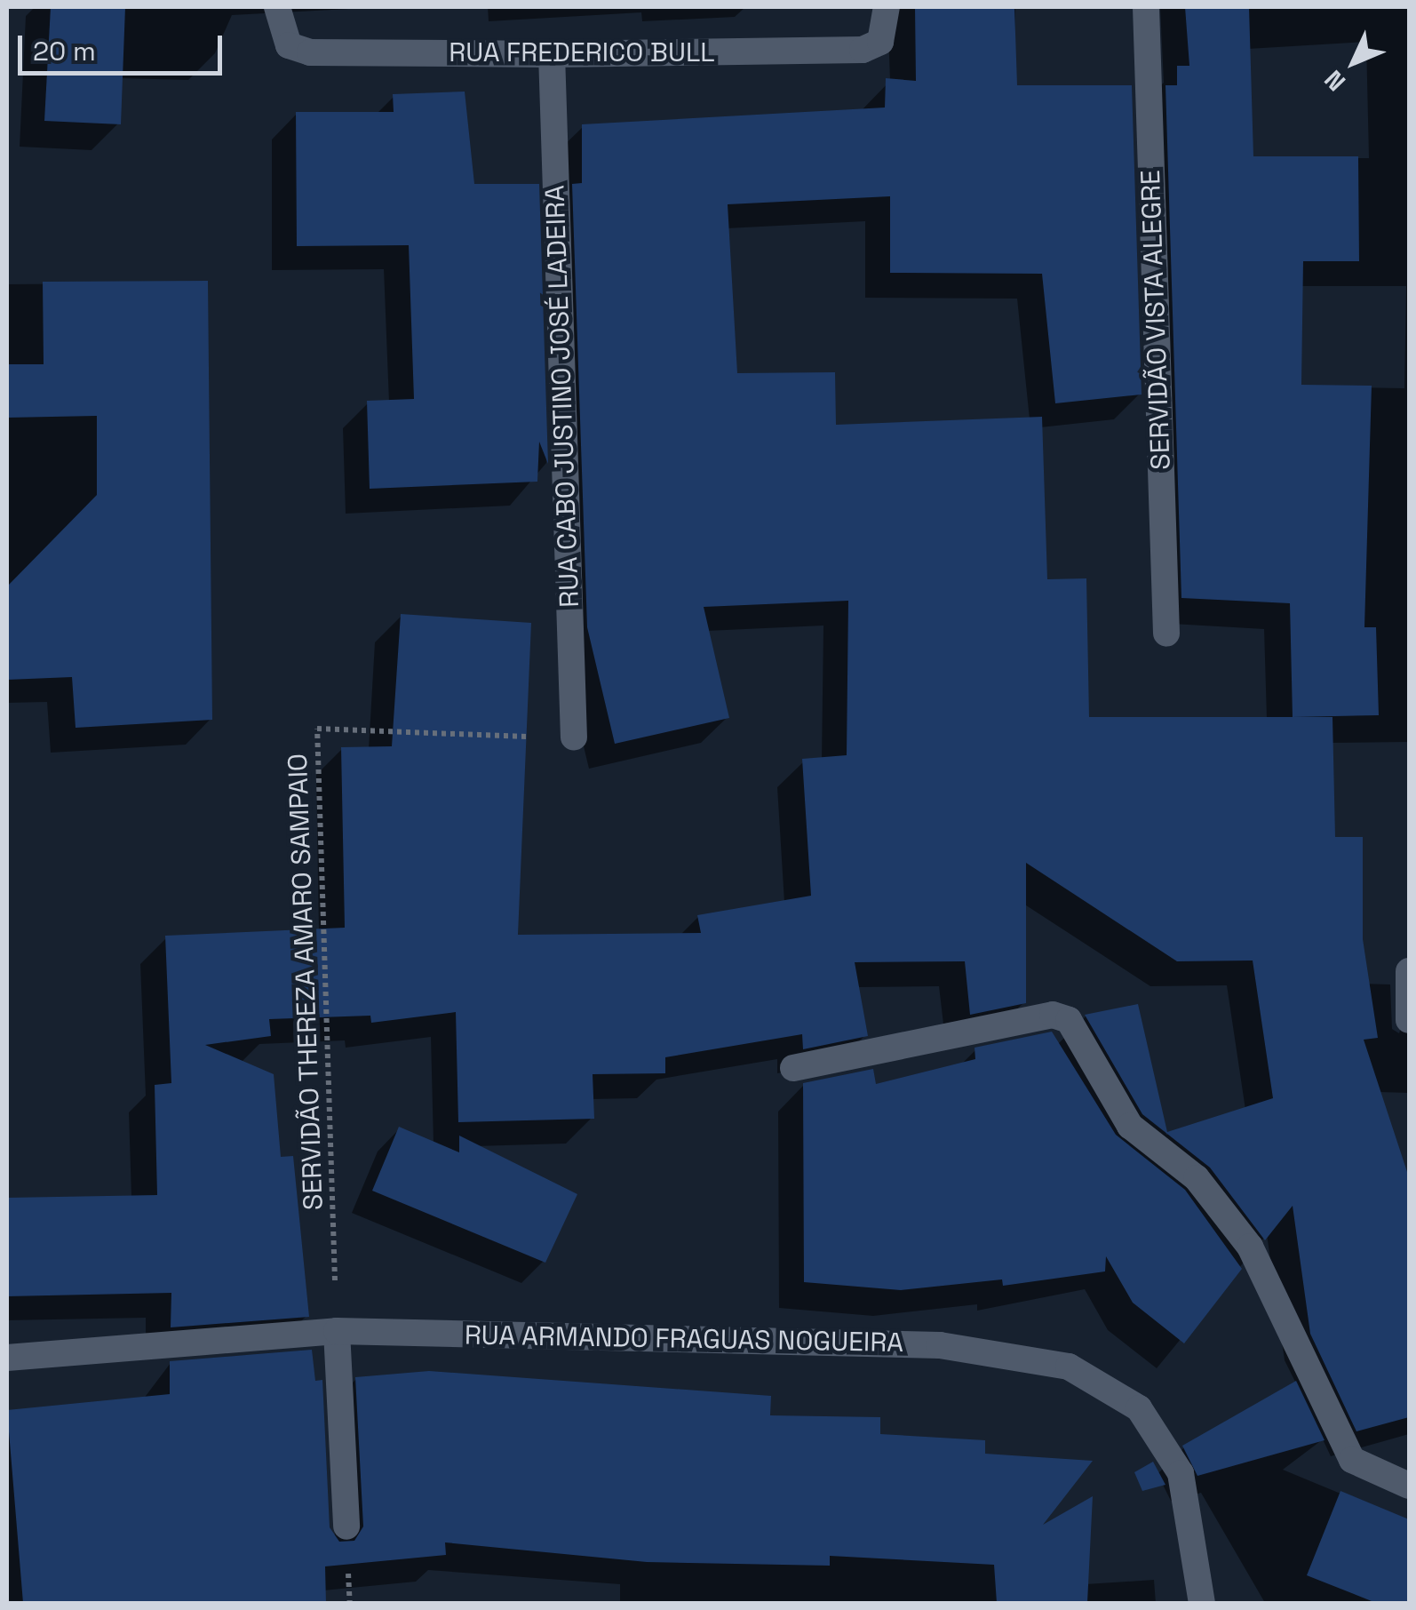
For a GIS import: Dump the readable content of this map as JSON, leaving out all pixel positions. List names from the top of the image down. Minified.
{"streets":{"street":["RUA FREDERICO BULL","SERVIDÃO VISTA ALEGRE","RUA CABO JUSTINO JOSÉ LADEIRA","RUA ARMANDO FRAGUAS NOGUEIRA"],"path":["SERVIDÃO THEREZA AMARO SAMPAIO"]},"crossings":[["RUA FREDERICO BULL","RUA CABO JUSTINO JOSÉ LADEIRA"],["RUA CABO JUSTINO JOSÉ LADEIRA","SERVIDÃO THEREZA AMARO SAMPAIO"],["SERVIDÃO THEREZA AMARO SAMPAIO","RUA ARMANDO FRAGUAS NOGUEIRA"]],"scale_bar":"20 m","north":"bottom left"}
